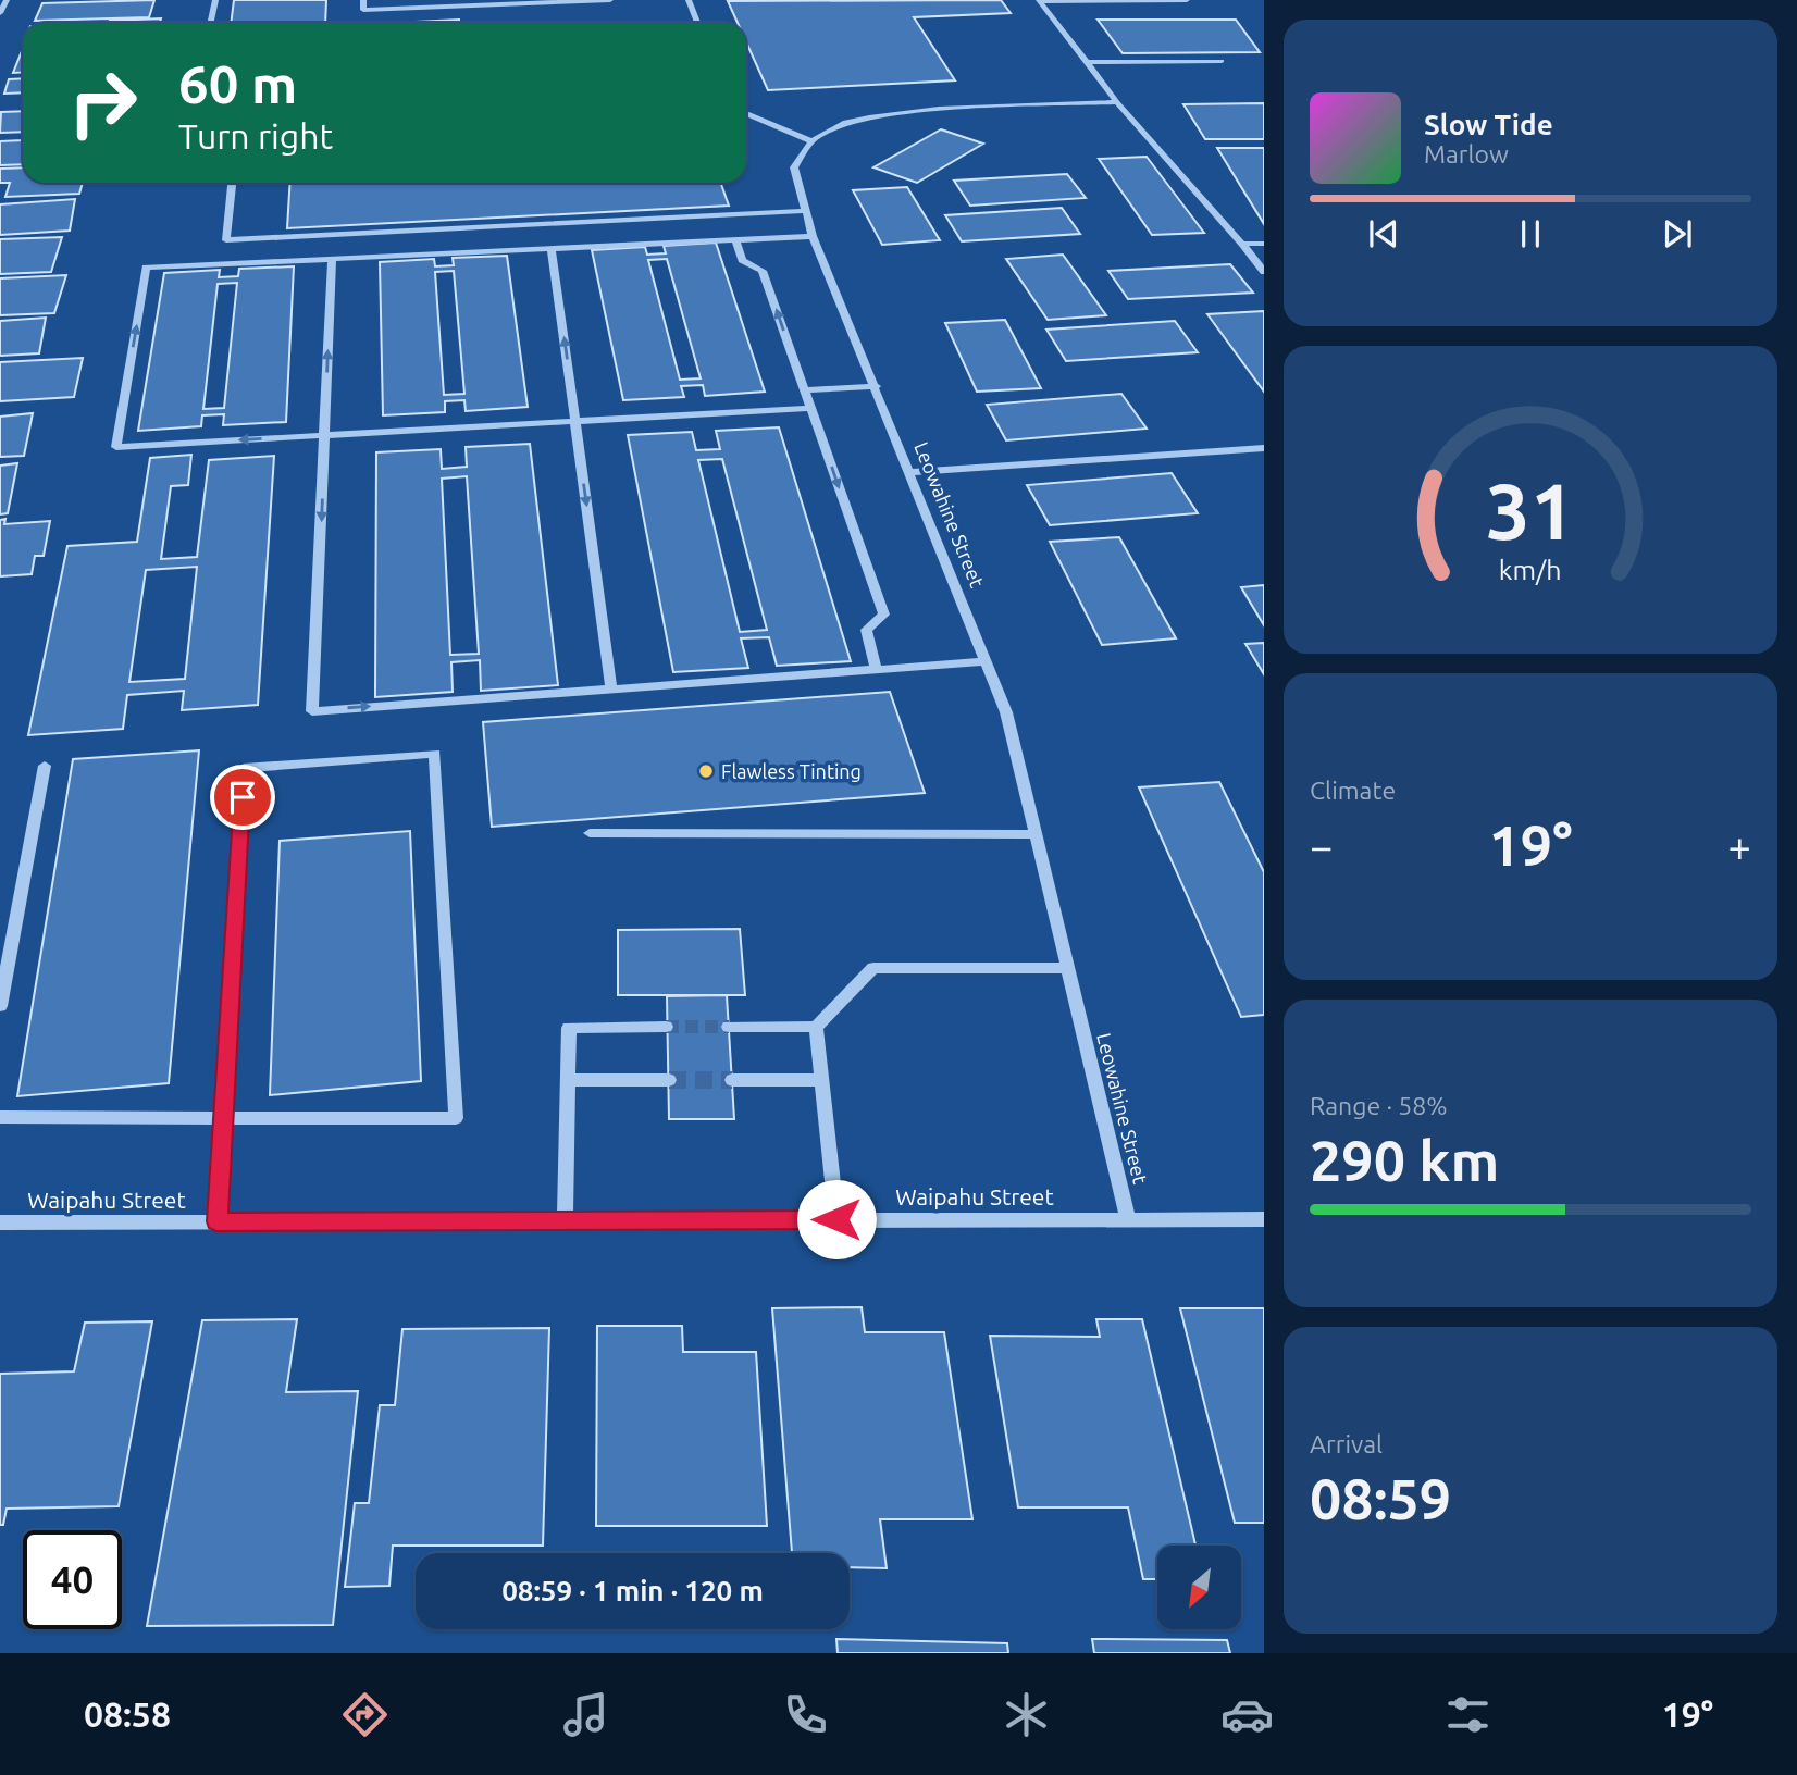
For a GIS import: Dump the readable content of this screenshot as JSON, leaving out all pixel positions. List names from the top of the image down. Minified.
{"streets":{"street":["Leowahine Street","Waipahu Street"]},"crossings":[["Leowahine Street","Waipahu Street"]],"places":["Flawless Tinting"],"north":"bottom left","page":{"turn":["60 m","Turn right"],"song":["Slow Tide","Marlow"],"tile":["Climate",["Range · 58%","290 km"],["Arrival","08:59"]],"heat":["−","19°","+"],"limit":"40","trip":"08:59 · 1 min · 120 m","tabs":["08:58","19°"],"gauge":["31","km/h"]}}
